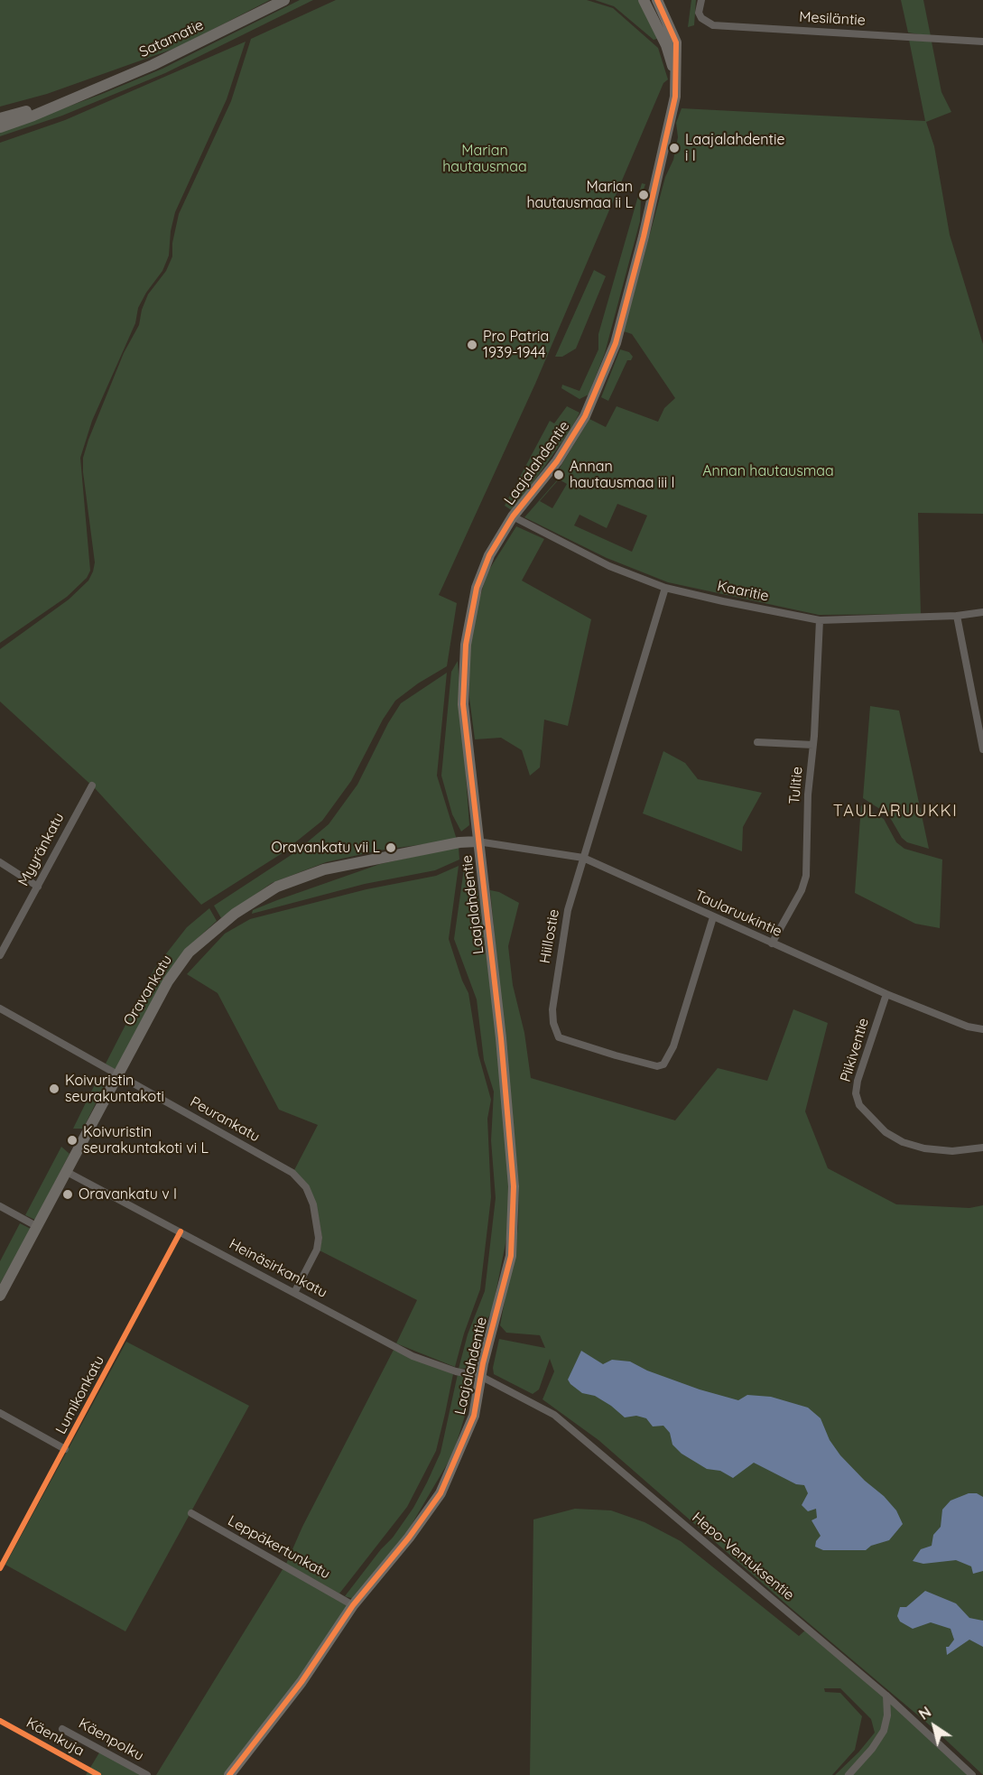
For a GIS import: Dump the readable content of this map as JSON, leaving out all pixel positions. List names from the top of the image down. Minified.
{"streets":{"street":["Mesiläntie","Satamatie","Laajalahdentie","Kaaritie","Tulitie","Myyränkatu","Taularuukintie","Hiillostie","Oravankatu","Piikiventie","Peurankatu","Heinäsirkankatu","Leppäkertunkatu","Hepo-Ventuksentie","Käenpolku"],"cycle path":["Lumikonkatu","Käenkuja"]},"crossings":[["Laajalahdentie","Kaaritie"],["Laajalahdentie","Taularuukintie"],["Laajalahdentie","Oravankatu"],["Laajalahdentie","Heinäsirkankatu"],["Laajalahdentie","Leppäkertunkatu"],["Laajalahdentie","Hepo-Ventuksentie"],["Kaaritie","Tulitie"],["Kaaritie","Hiillostie"],["Tulitie","Taularuukintie"],["Taularuukintie","Hiillostie"],["Taularuukintie","Oravankatu"],["Taularuukintie","Piikiventie"],["Oravankatu","Peurankatu"],["Oravankatu","Heinäsirkankatu"],["Peurankatu","Heinäsirkankatu"],["Heinäsirkankatu","Hepo-Ventuksentie"]],"districts":["TAULARUUKKI"],"parks":["Marian hautausmaa","Annan hautausmaa"],"places":["Laajalahdentie i I","Marian hautausmaa ii L","Pro Patria 1939-1944","Annan hautausmaa iii I","Oravankatu vii L","Koivuristin seurakuntakoti","Koivuristin seurakuntakoti vi L","Oravankatu v I"],"north":"top left"}
